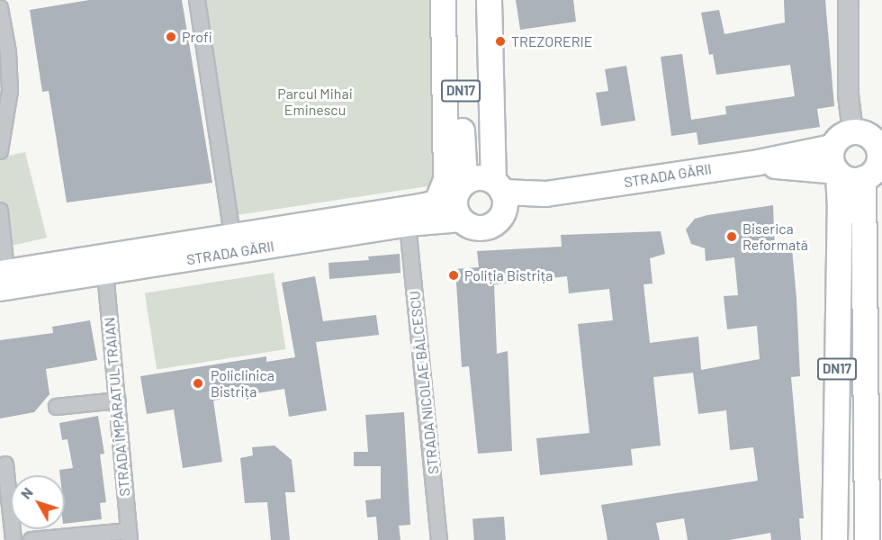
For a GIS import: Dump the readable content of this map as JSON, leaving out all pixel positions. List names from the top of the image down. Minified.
{"streets":{"main road":["DN17","STRADA GĂRII"],"street":["STRADA NICOLAE BĂLCESCU","STRADA ÎMPĂRATUL TRAIAN"]},"crossings":[["DN17","STRADA GĂRII"],["STRADA GĂRII","STRADA NICOLAE BĂLCESCU"],["STRADA GĂRII","STRADA ÎMPĂRATUL TRAIAN"]],"parks":["Parcul Mihai Eminescu"],"places":["Profi","TREZORERIE","Biserica Reformată","Poliția Bistrița","Policlinica Bistrița"],"north":"top left"}
